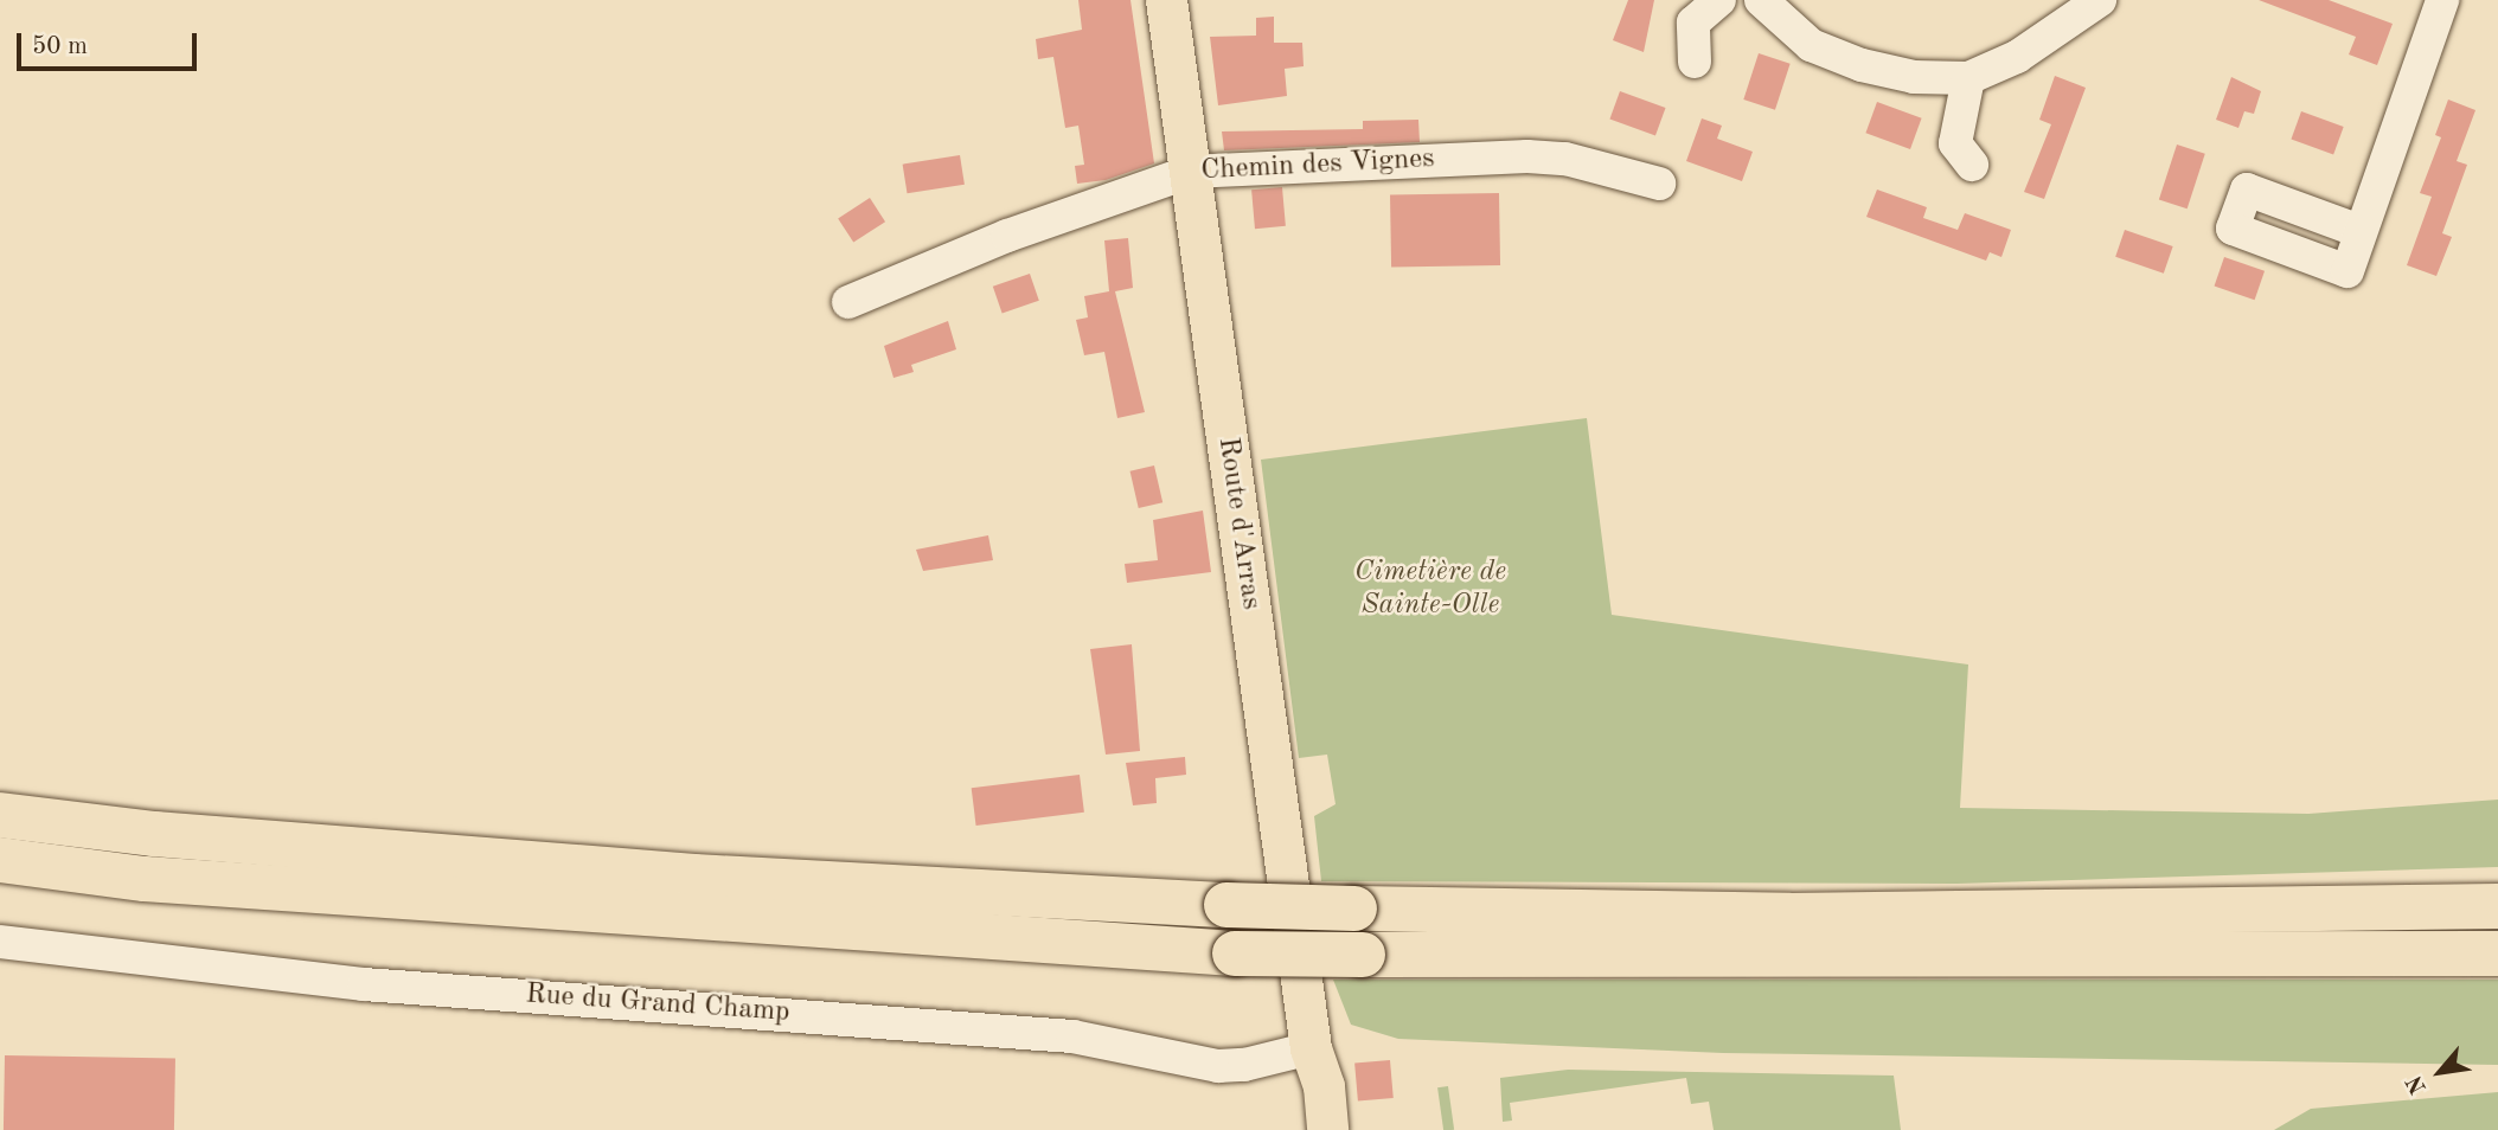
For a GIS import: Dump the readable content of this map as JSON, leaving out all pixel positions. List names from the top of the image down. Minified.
{"streets":{"main road":["Route d'Arras"],"street":["Chemin des Vignes","Rue du Grand Champ"]},"crossings":[["Chemin des Vignes","Route d'Arras"],["Route d'Arras","Rue du Grand Champ"]],"parks":["Cimetière de Sainte-Olle"],"scale_bar":"50 m","north":"bottom left"}
